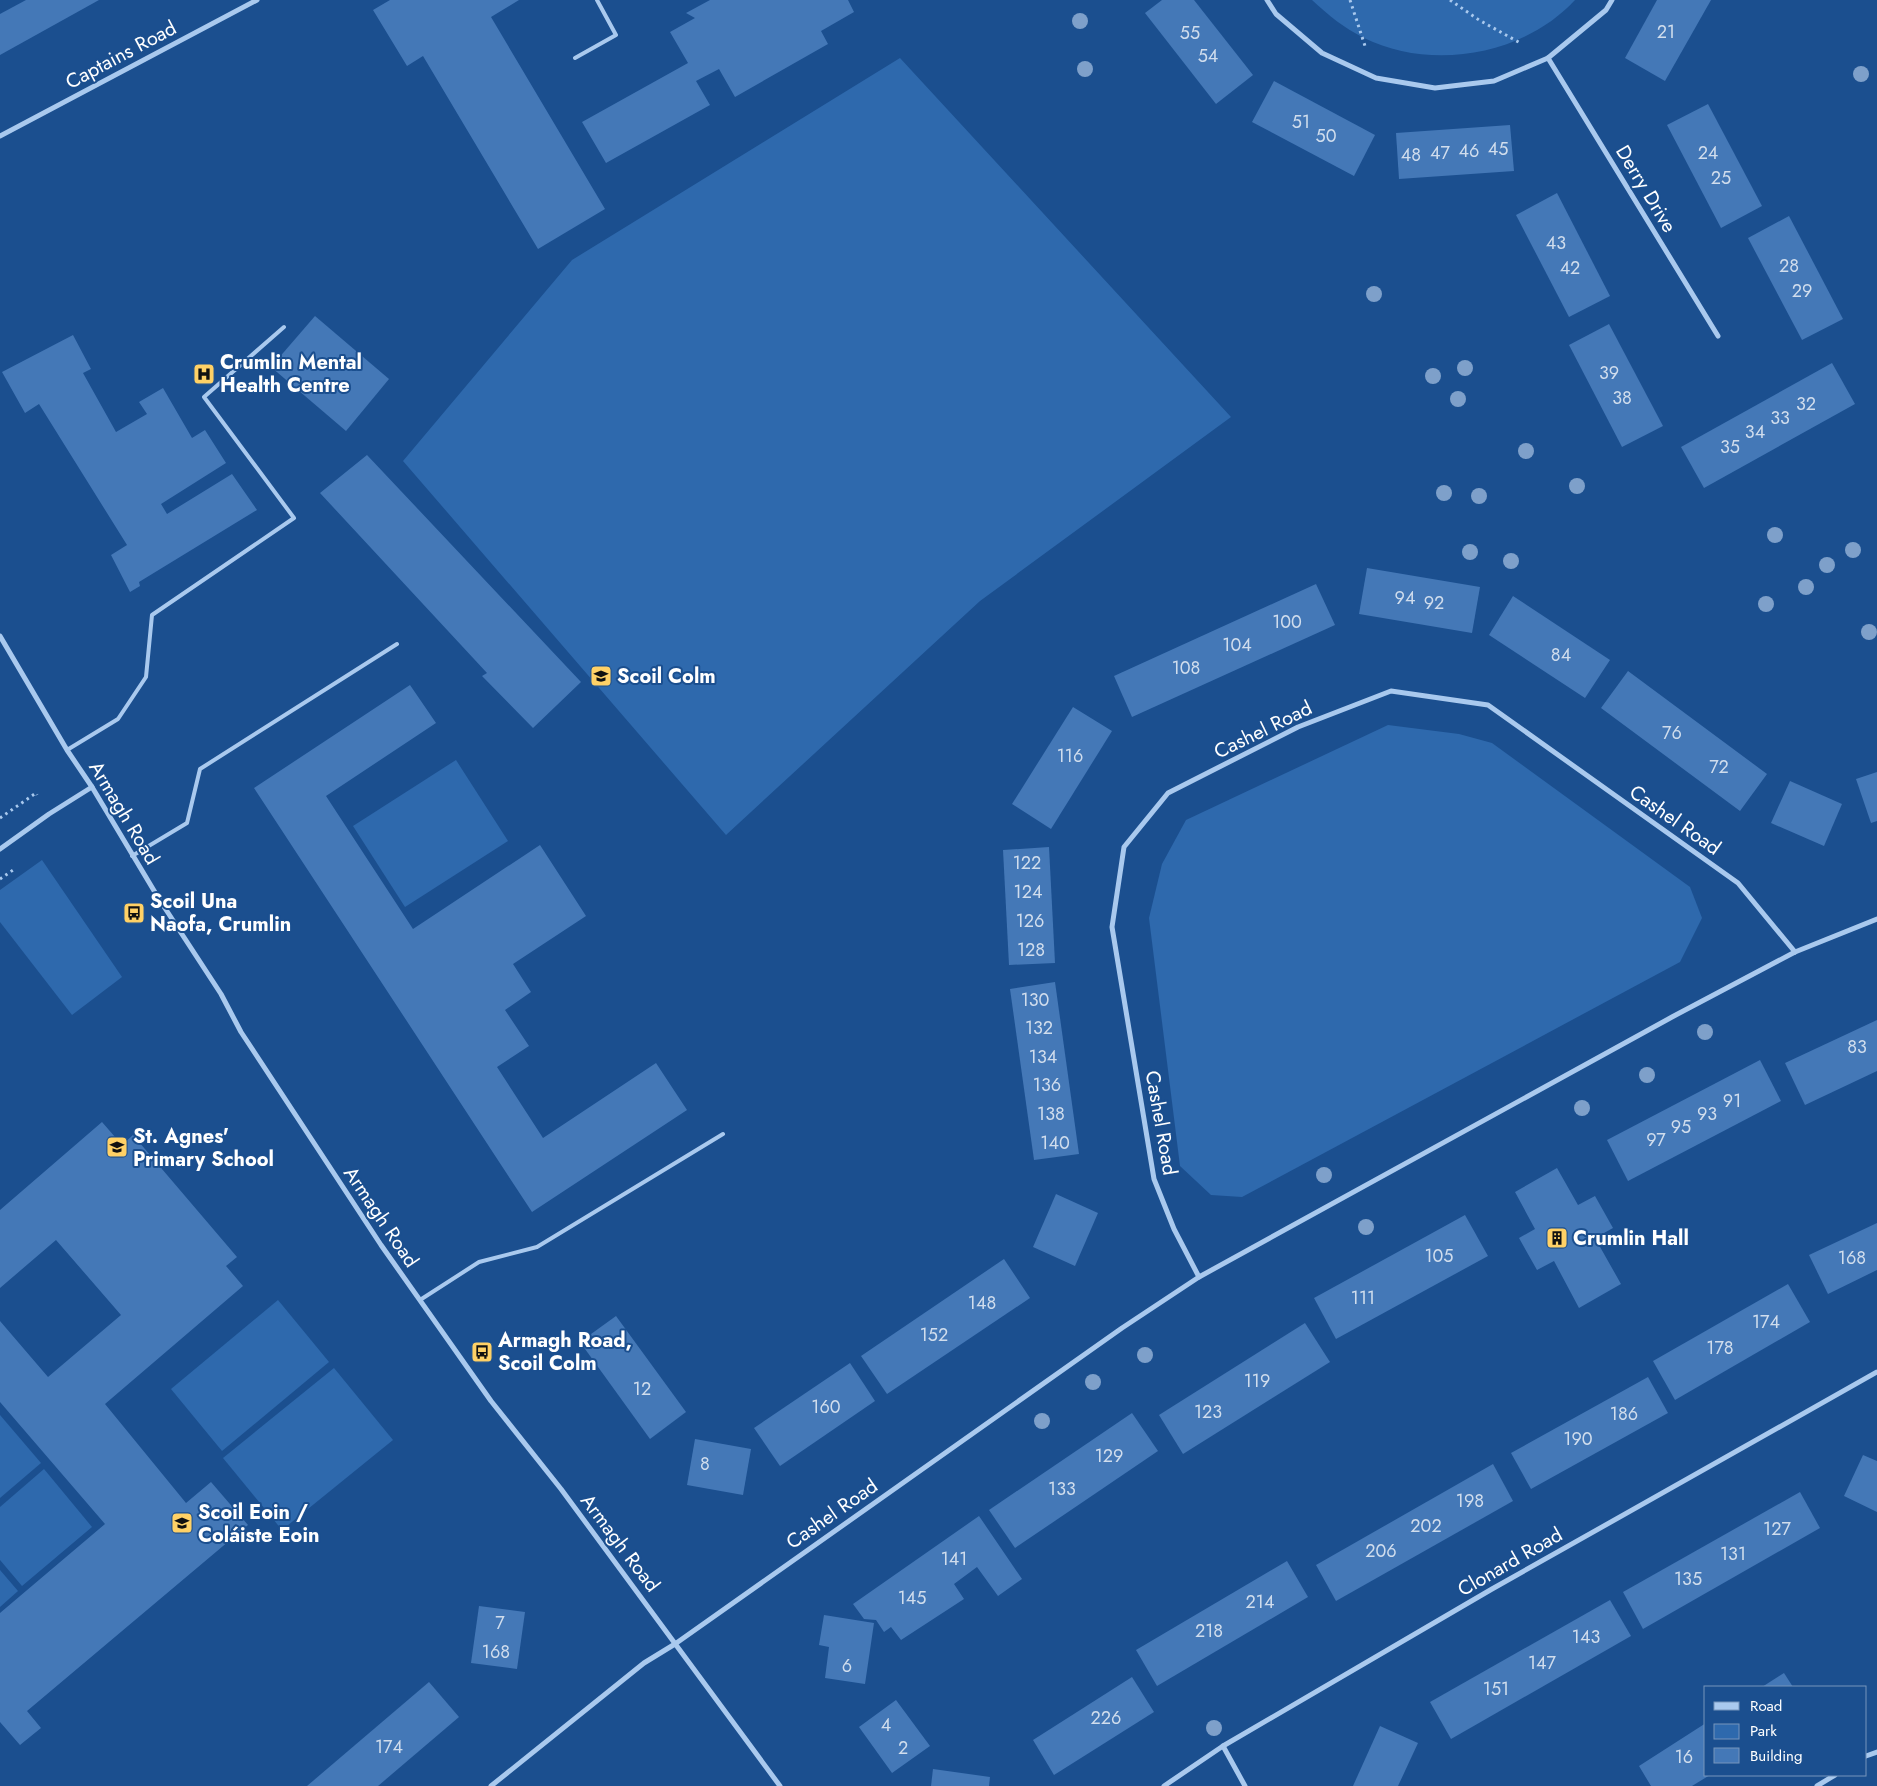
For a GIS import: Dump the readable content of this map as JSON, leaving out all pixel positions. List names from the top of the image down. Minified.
{"streets":{"street":["Captains Road","Derry Drive","Cashel Road","Armagh Road","Clonard Road"]},"crossings":[["Cashel Road","Armagh Road"]],"places":{"hospital":["Crumlin Mental Health Centre"],"school or university":["Scoil Colm","St. Agnes' Primary School","Scoil Eoin / Coláiste Eoin"],"bus stop":["Scoil Una Naofa, Crumlin","Armagh Road, Scoil Colm"],"building":["Crumlin Hall"]},"house_numbers":["21","55","54","51","50","45","46","47","24","48","25","43","28","42","29","39","38","32","33","34","35","94","92","100","104","84","108","76","116","72","122","124","126","128","130","132","83","134","136","91","138","93","95","97","140","105","168","111","148","174","152","178","119","12","160","123","186","190","129","8","133","198","202","127","206","131","141","135","145","214","7","218","143","168","147","6","151","226","4","174","2","16"],"legend":["Road","Park","Building"]}
